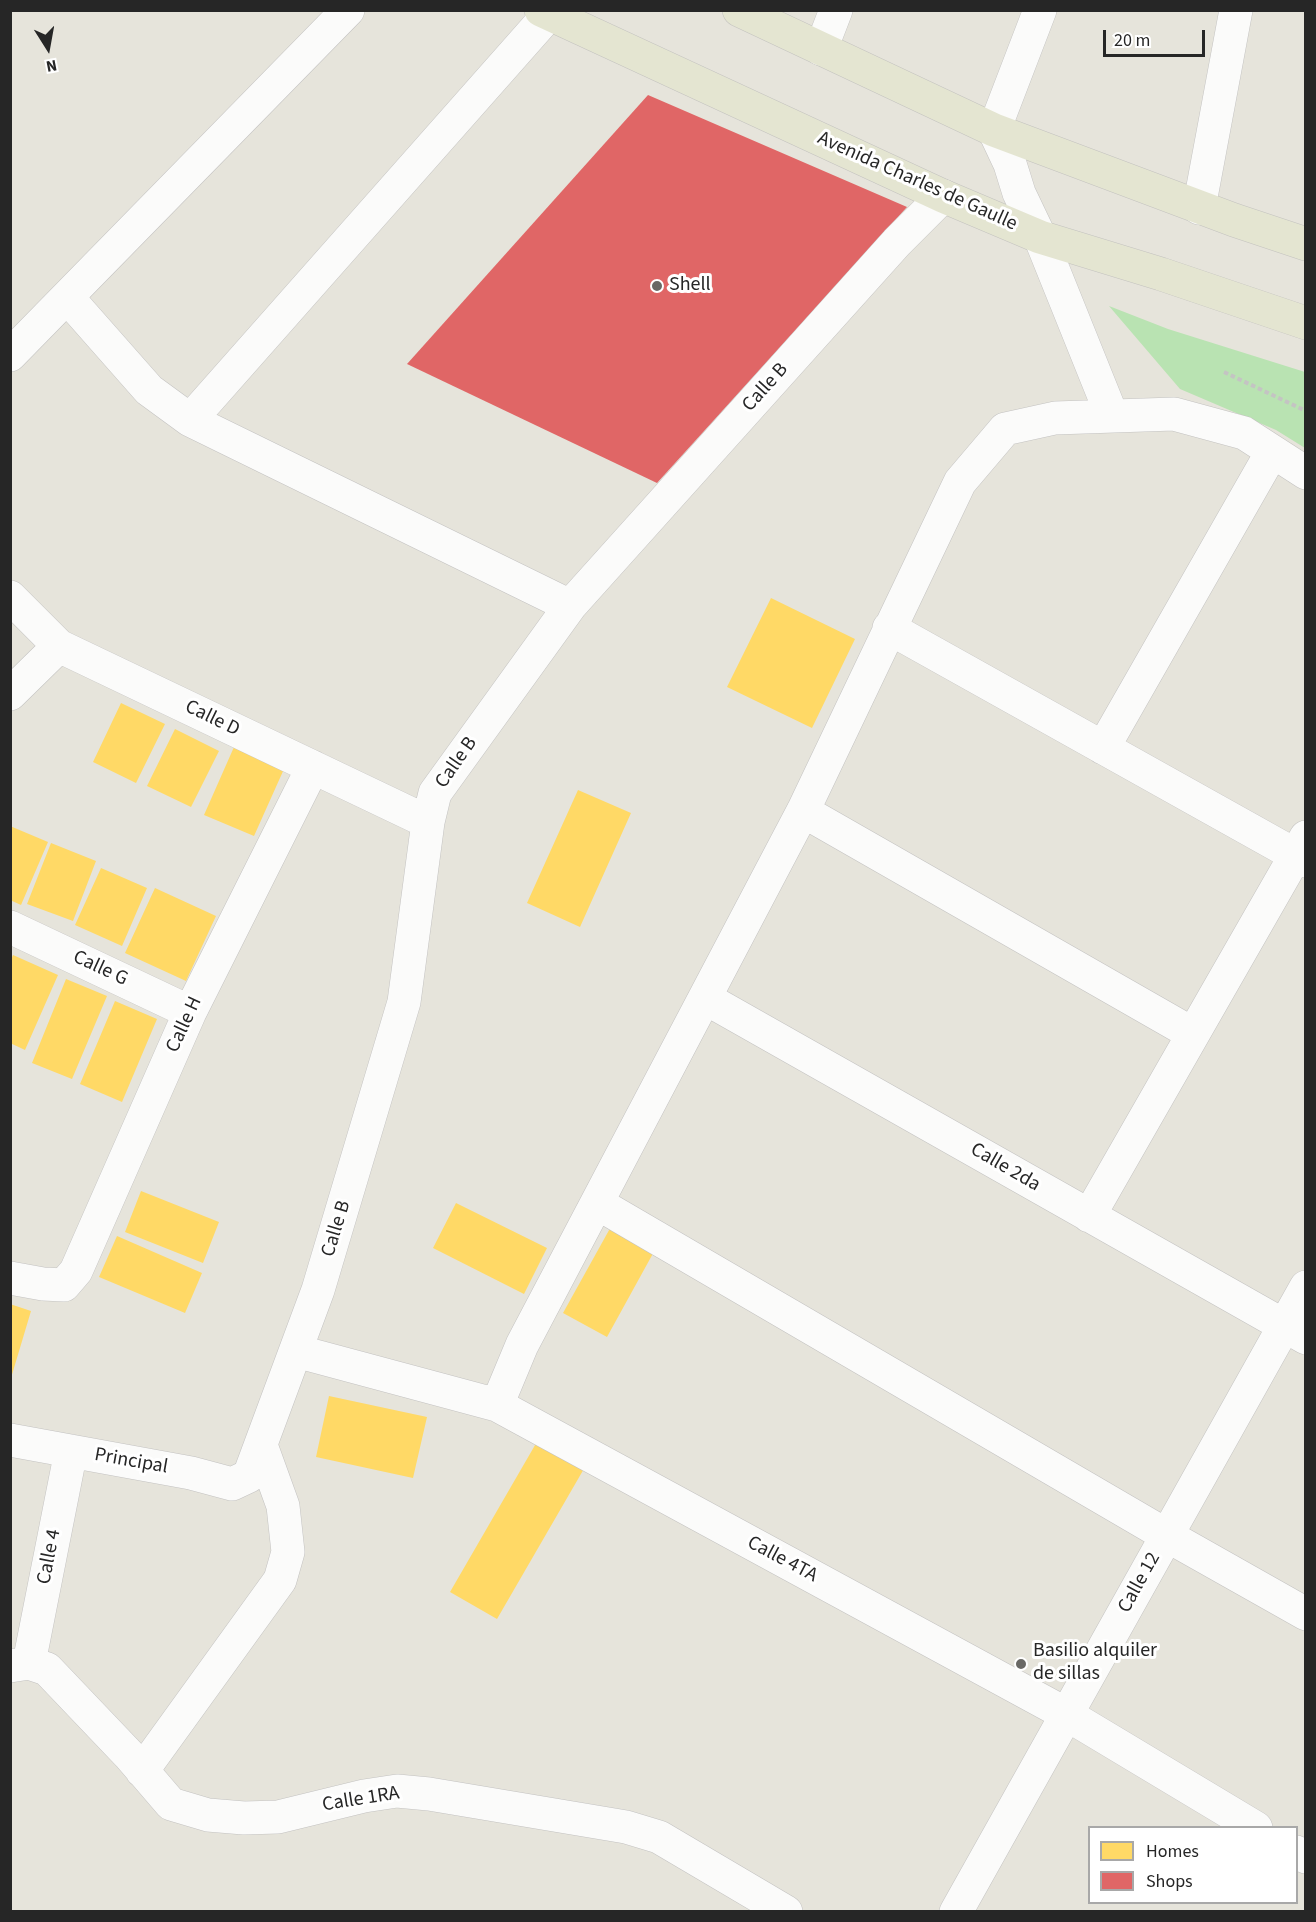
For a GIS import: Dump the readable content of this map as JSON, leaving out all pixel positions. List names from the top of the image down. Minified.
{"streets":{"main road":["Avenida Charles de Gaulle"],"street":["Calle B","Calle D","Calle G","Calle H","Calle 2da","Principal","Calle 4","Calle 4TA","Calle 12","Calle 1RA"]},"crossings":[["Avenida Charles de Gaulle","Calle B"],["Calle B","Calle D"],["Calle B","Principal"],["Calle B","Calle 4TA"],["Calle D","Calle H"],["Calle G","Calle H"],["Calle 2da","Calle 12"],["Principal","Calle 4"],["Calle 4","Calle 1RA"],["Calle 4TA","Calle 12"]],"places":["Shell","Basilio alquiler de sillas"],"legend":["Homes","Shops"],"scale_bar":"20 m","north":"bottom"}
